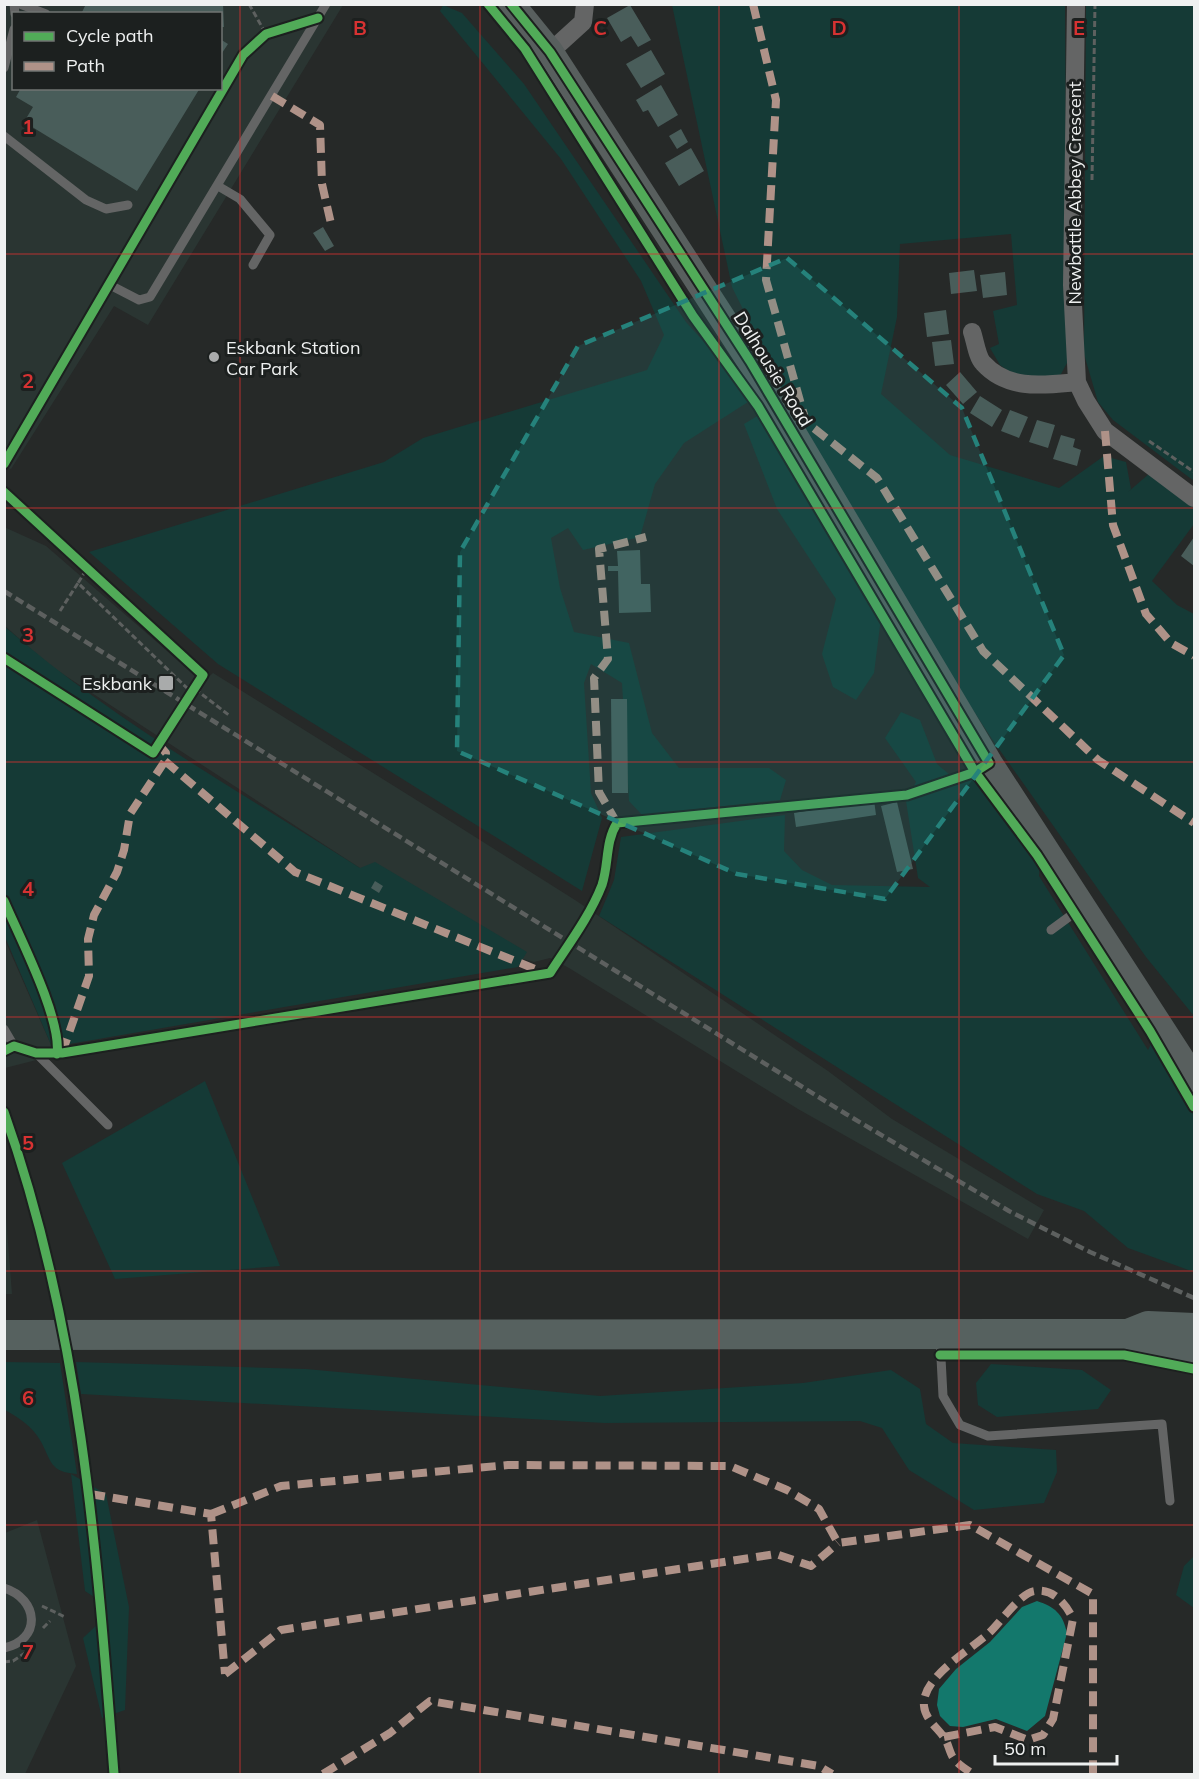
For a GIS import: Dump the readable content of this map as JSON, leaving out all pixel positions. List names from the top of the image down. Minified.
{"streets":{"main road":["Dalhousie Road"],"street":["Newbattle Abbey Crescent"]},"places":{"other":["Eskbank Station Car Park"],"transit":["Eskbank"]},"legend":["Cycle path","Path"],"scale_bar":"50 m","grid":{"columns":["B","C","D","E"],"rows":["1","2","3","4","5","6","7"]}}
